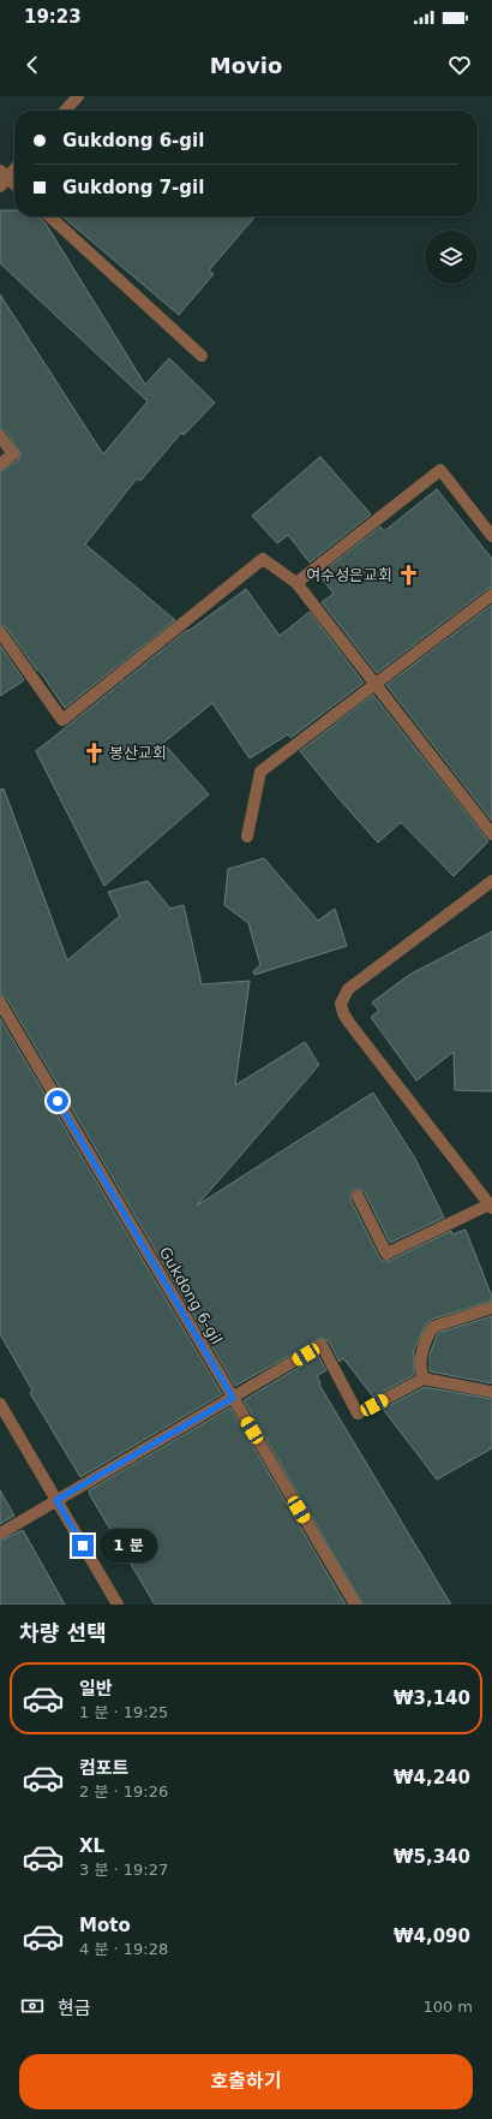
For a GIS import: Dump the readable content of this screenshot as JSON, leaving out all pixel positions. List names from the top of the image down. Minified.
{"streets":{"street":["Gukdong 6-gil"]},"places":{"church":["여수성은교회","봉산교회"]},"page":{"status":"19:23","header":"Movio","banner":["Gukdong 6-gil","Gukdong 7-gil"],"bubble":"1 분","heading":"차량 선택","list":[{"name":"일반","note":"1 분 · 19:25","value":"₩3,140"},{"name":"컴포트","note":"2 분 · 19:26","value":"₩4,240"},{"name":"XL","note":"3 분 · 19:27","value":"₩5,340"},{"name":"Moto","note":"4 분 · 19:28","value":"₩4,090"}],"pay":["현금","100 m"],"buttons":"호출하기"}}
